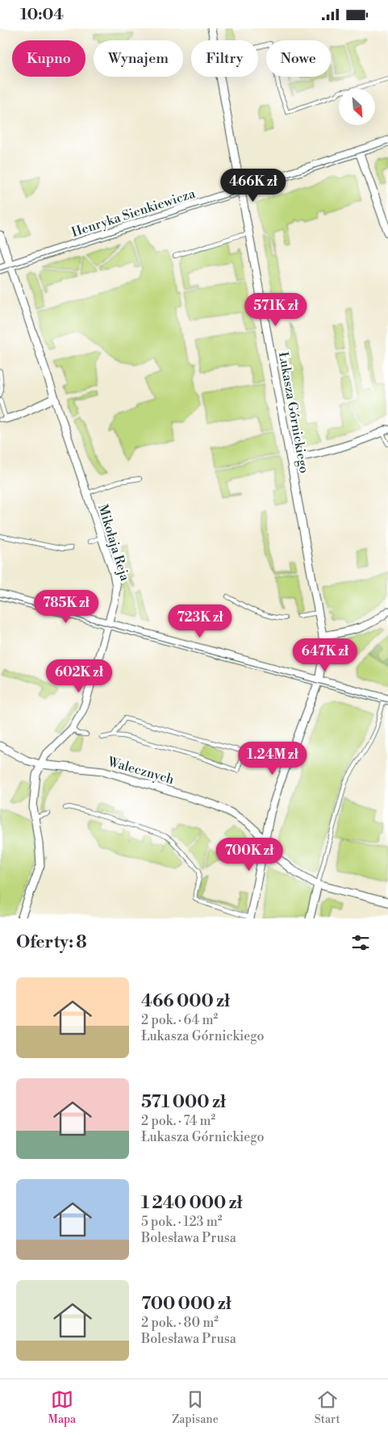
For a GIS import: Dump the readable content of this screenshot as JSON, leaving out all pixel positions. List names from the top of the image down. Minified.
{"streets":{"street":["Henryka Sienkiewicza","Łukasza Górnickiego","Mikołaja Reja","Walecznych"]},"crossings":[["Henryka Sienkiewicza","Łukasza Górnickiego"],["Henryka Sienkiewicza","Mikołaja Reja"],["Łukasza Górnickiego","Walecznych"],["Mikołaja Reja","Walecznych"]],"north":"bottom right","page":{"status":"10:04","chip":["Kupno","Wynajem","Filtry","Nowe"],"price":["466K zł","571K zł","785K zł","723K zł","647K zł","602K zł","1.24M zł","700K zł"],"heading":"Oferty: 8","list":[{"name":"466 000 zł","note":"2 pok. · 64 m² · Łukasza Górnickiego"},{"name":"571 000 zł","note":"2 pok. · 74 m² · Łukasza Górnickiego"},{"name":"1 240 000 zł","note":"5 pok. · 123 m² · Bolesława Prusa"},{"name":"700 000 zł","note":"2 pok. · 80 m² · Bolesława Prusa"}],"tabs":["Mapa","Zapisane","Start"]}}
